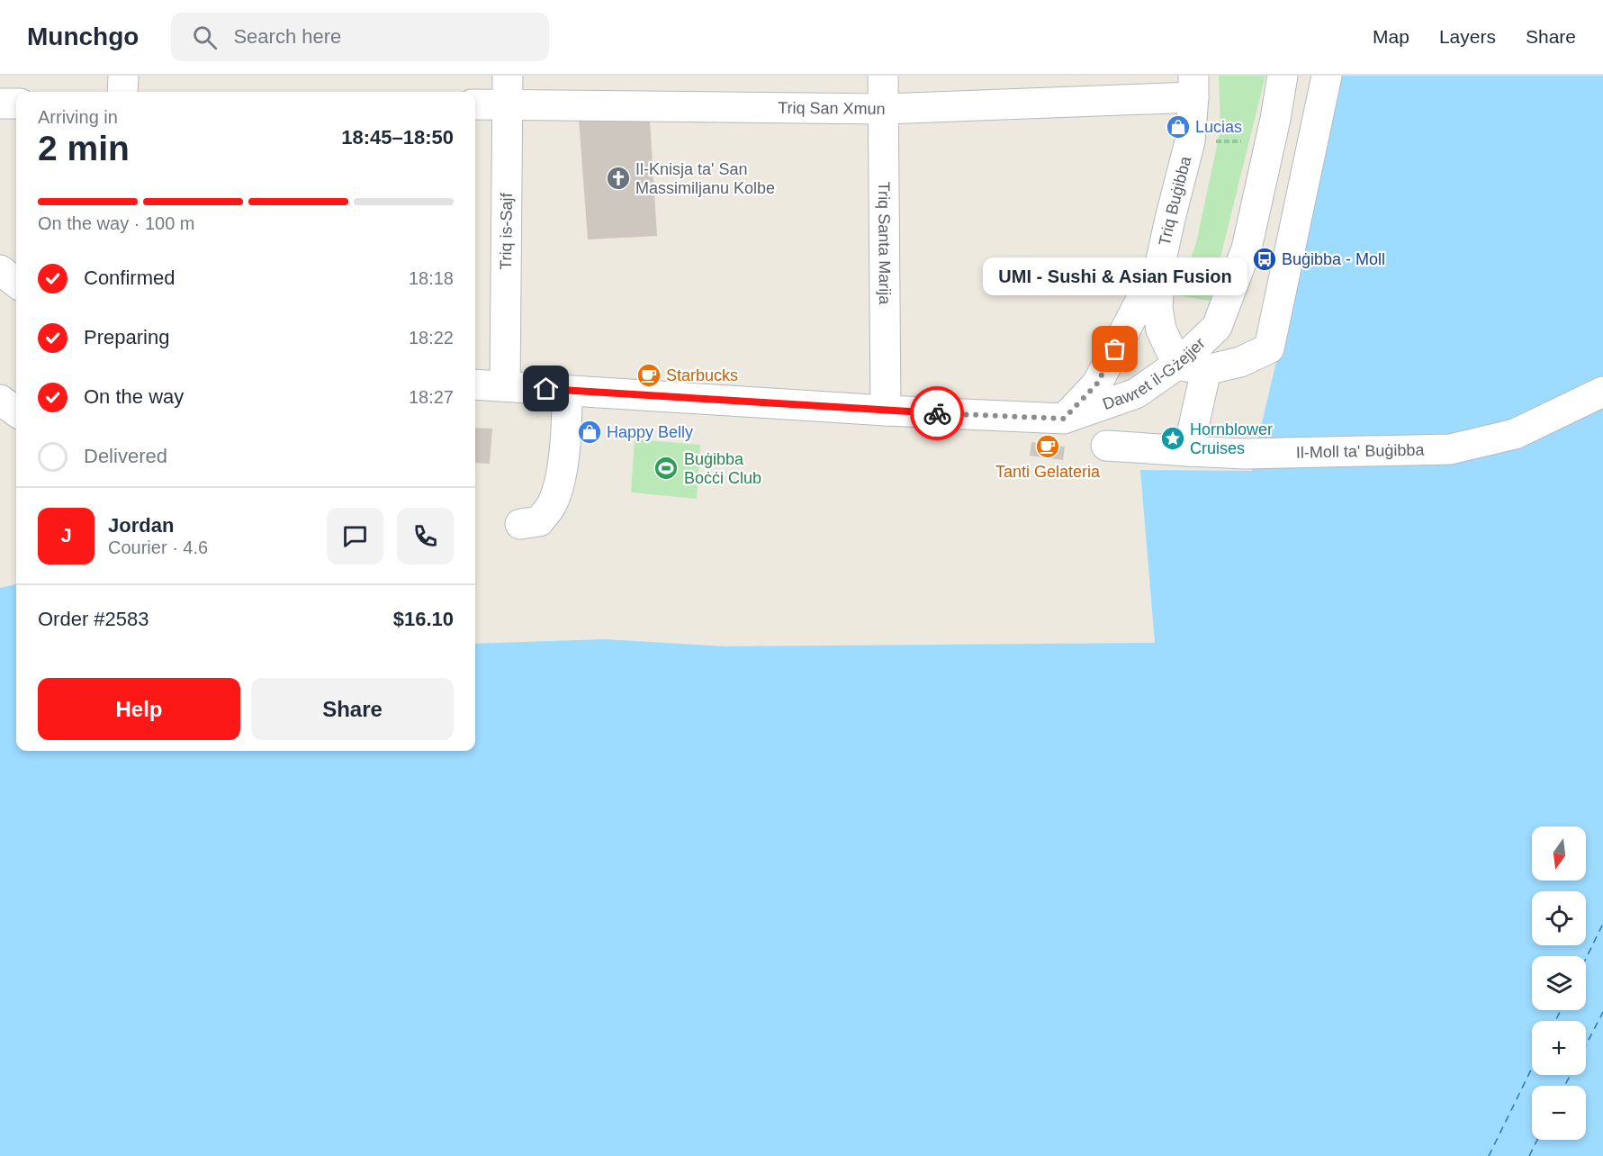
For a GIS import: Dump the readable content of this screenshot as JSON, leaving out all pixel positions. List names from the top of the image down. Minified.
{"streets":{"street":["Triq San Xmun","Triq Buġibba","Triq is-Sajf","Triq Santa Marija","Dawret il-Gżejjer","Il-Moll ta' Buġibba"]},"crossings":[["Triq San Xmun","Triq Buġibba"],["Triq San Xmun","Triq is-Sajf"],["Triq San Xmun","Triq Santa Marija"],["Triq Buġibba","Dawret il-Gżejjer"],["Triq is-Sajf","Dawret il-Gżejjer"],["Triq Santa Marija","Dawret il-Gżejjer"]],"places":{"shop":["Lucias","Happy Belly"],"church":["Il-Knisja ta' San Massimiljanu Kolbe"],"bus stop":["Buġibba - Moll"],"other":["UMI - Sushi & Asian Fusion"],"cafe":["Starbucks","Tanti Gelateria"],"place":["Hornblower Cruises"],"sports":["Buġibba Boċċi Club"]},"north":"bottom","page":{"header":"Munchgo","search":"Search here","nav":["Map","Layers","Share"],"heading":["2 min","Arriving in","18:45–18:50"],"panel":["Jordan","Courier · 4.6","Order #2583","$16.10"],"bar":"On the way · 100 m","list":[["Confirmed","18:18"],["Preparing","18:22"],["On the way","18:27"],"Delivered"],"bubble":"UMI - Sushi & Asian Fusion","round":"J","buttons":["Help","Share"],"map_buttons":["+","−"]}}
